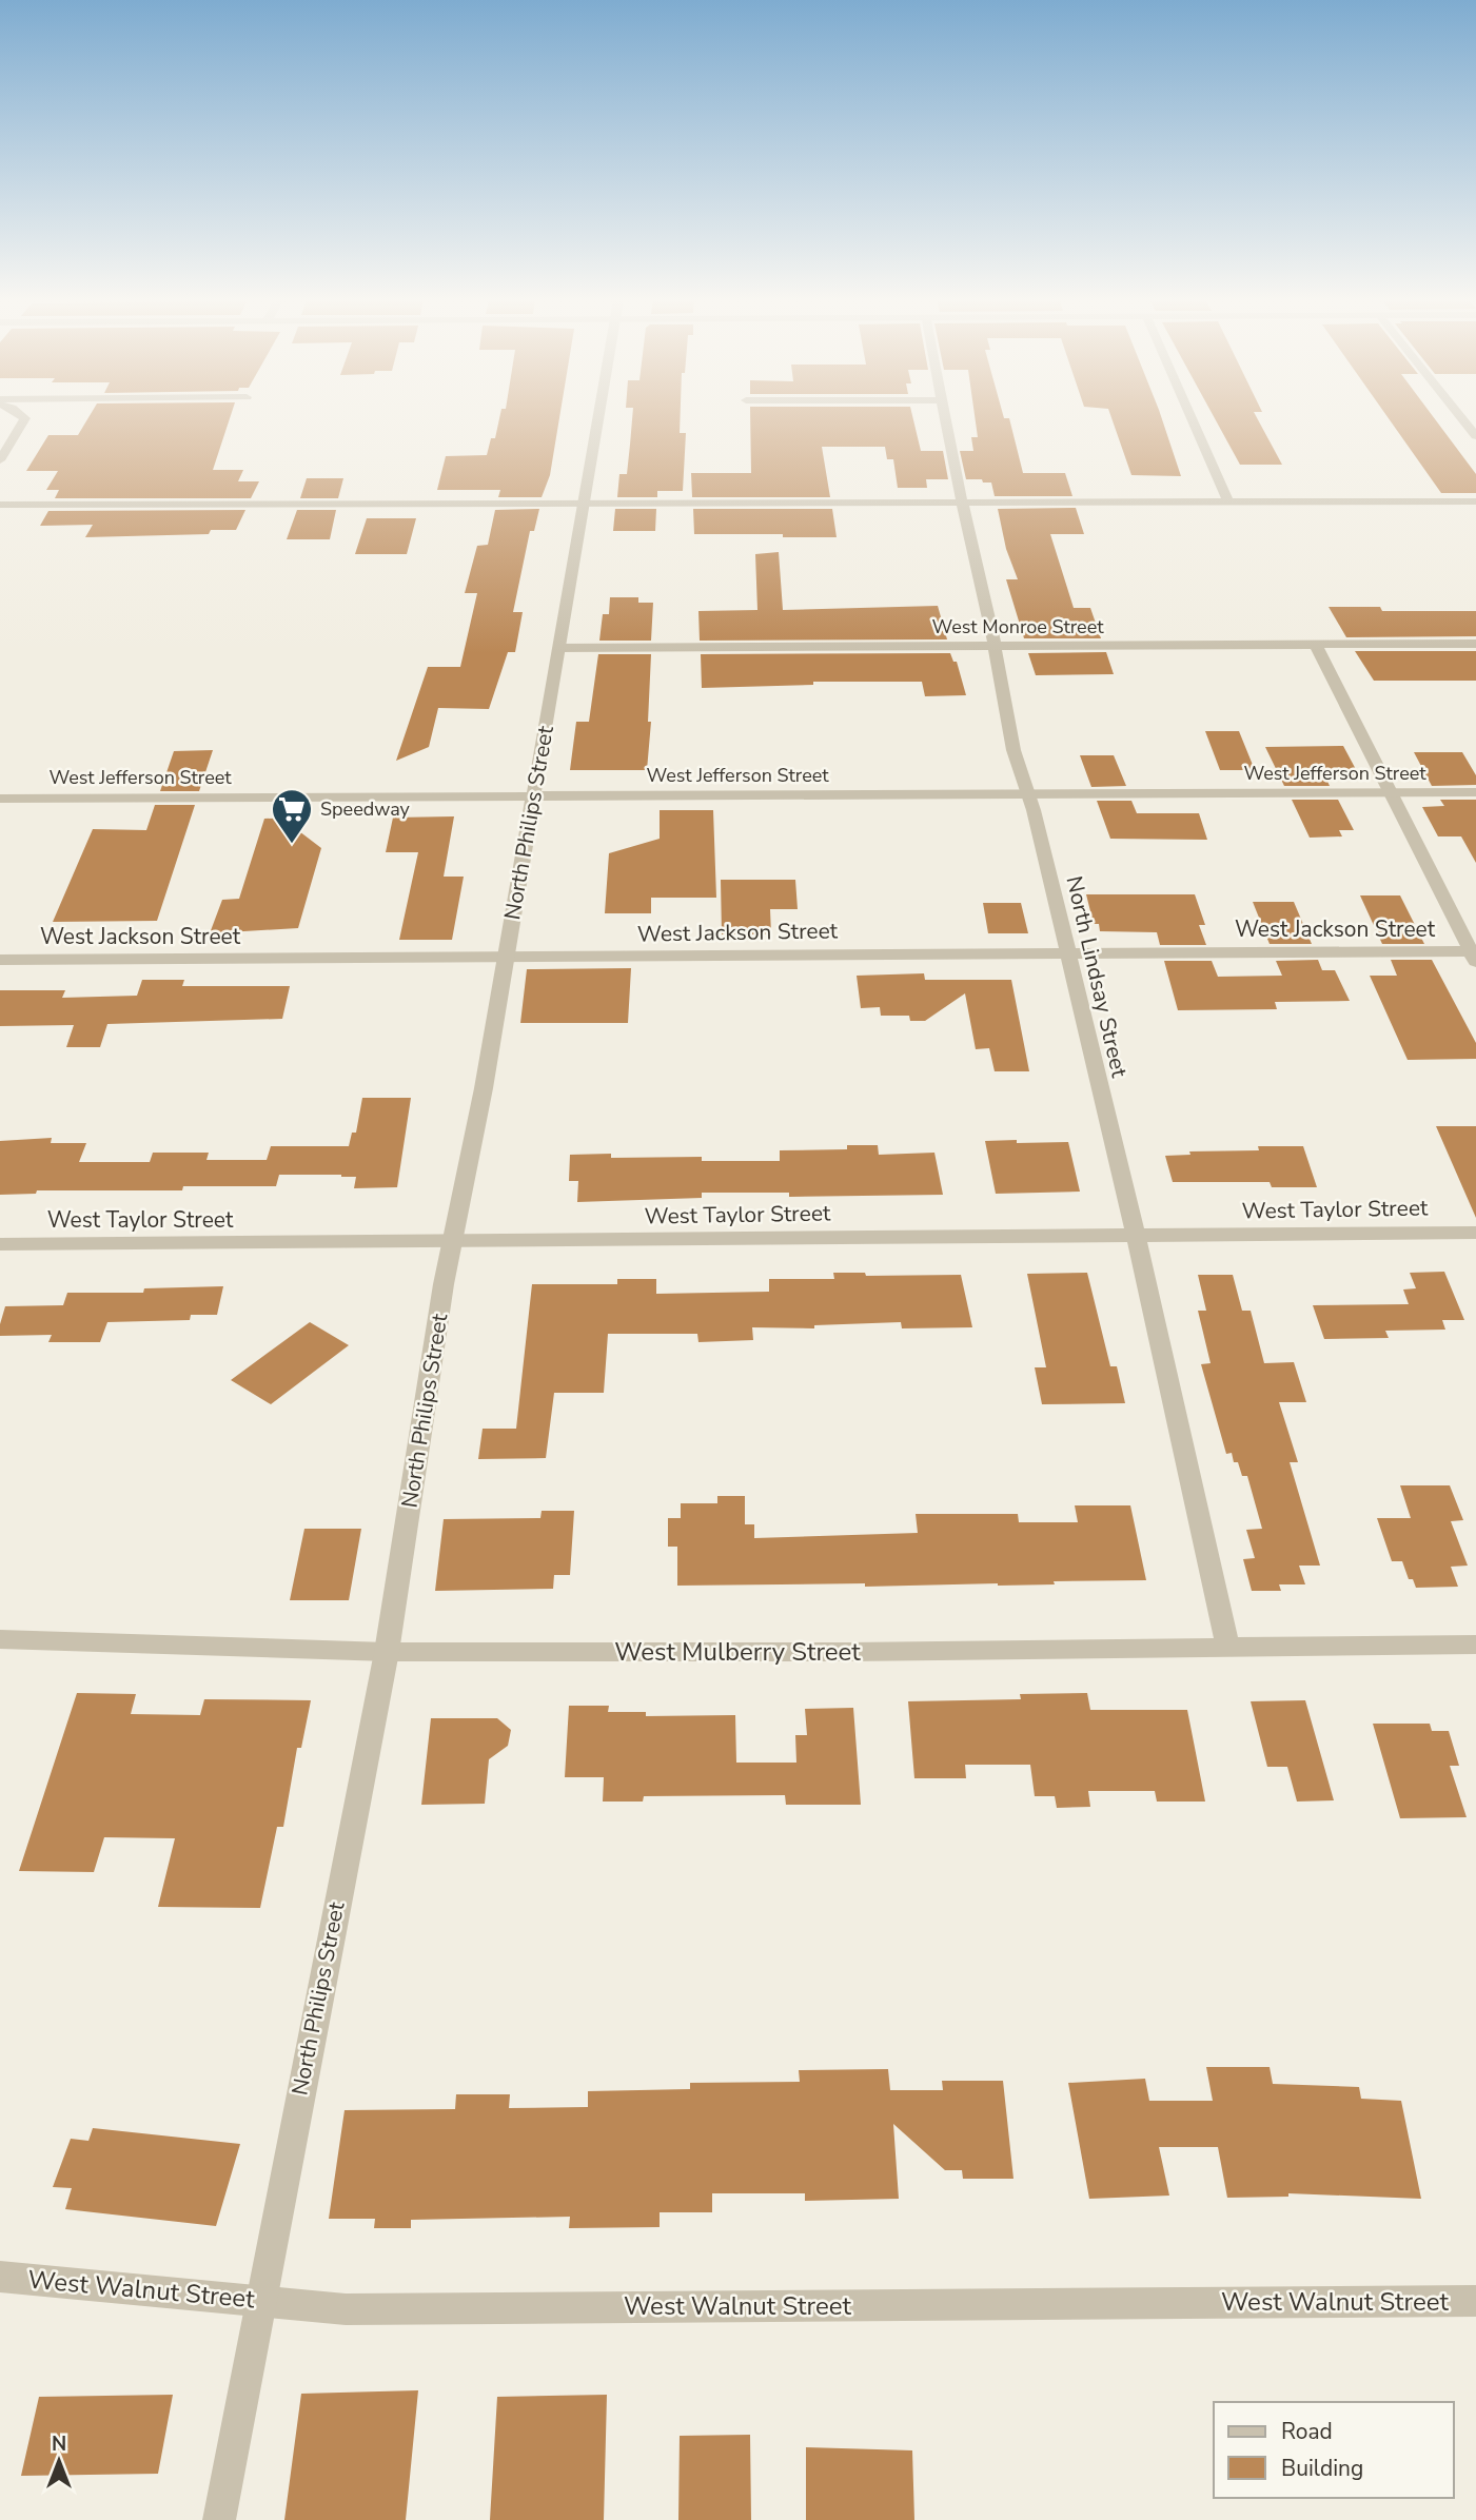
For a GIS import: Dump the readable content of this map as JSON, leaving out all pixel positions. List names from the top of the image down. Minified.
{"streets":{"street":["West Monroe Street","West Jefferson Street","North Philips Street","West Jackson Street","North Lindsay Street","West Taylor Street","West Mulberry Street","West Walnut Street"]},"crossings":[["West Monroe Street","North Philips Street"],["West Monroe Street","North Lindsay Street"],["West Jefferson Street","North Philips Street"],["West Jefferson Street","North Lindsay Street"],["North Philips Street","West Jackson Street"],["North Philips Street","West Taylor Street"],["North Philips Street","West Mulberry Street"],["North Philips Street","West Walnut Street"],["West Jackson Street","North Lindsay Street"],["North Lindsay Street","West Taylor Street"],["North Lindsay Street","West Mulberry Street"]],"places":{"supermarket":["Speedway"]},"legend":["Road","Building"],"north":"top"}
